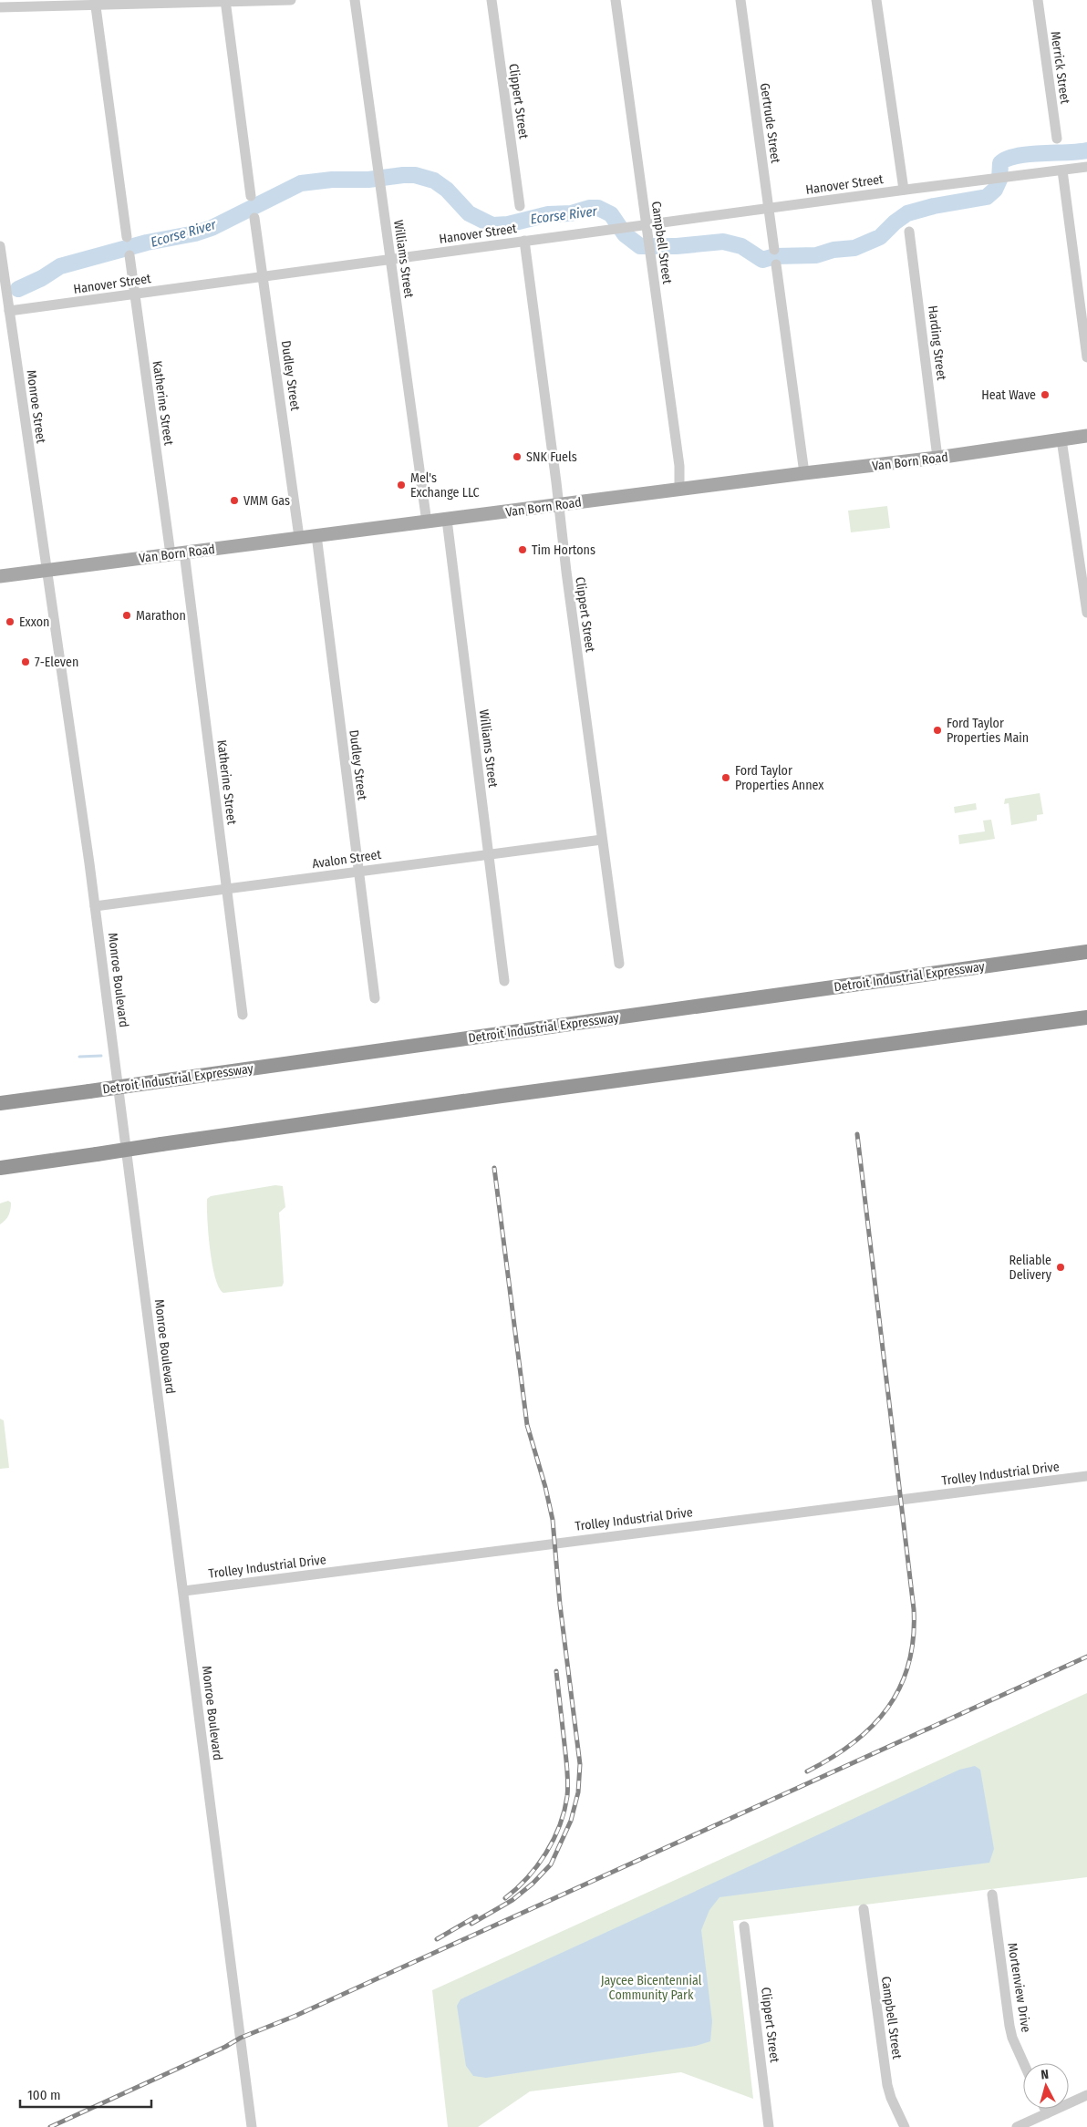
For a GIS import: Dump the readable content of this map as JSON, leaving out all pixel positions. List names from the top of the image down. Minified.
{"streets":{"highway":["Detroit Industrial Expressway"],"main road":["Van Born Road"],"street":["Merrick Street","Clippert Street","Gertrude Street","Hanover Street","Campbell Street","Williams Street","Harding Street","Dudley Street","Katherine Street","Monroe Street","Avalon Street","Monroe Boulevard","Trolley Industrial Drive","Mortenview Drive"]},"crossings":[["Clippert Street","Hanover Street"],["Clippert Street","Van Born Road"],["Clippert Street","Avalon Street"],["Gertrude Street","Hanover Street"],["Hanover Street","Campbell Street"],["Hanover Street","Williams Street"],["Hanover Street","Dudley Street"],["Hanover Street","Katherine Street"],["Hanover Street","Monroe Street"],["Campbell Street","Van Born Road"],["Williams Street","Van Born Road"],["Williams Street","Avalon Street"],["Harding Street","Van Born Road"],["Dudley Street","Van Born Road"],["Dudley Street","Avalon Street"],["Katherine Street","Van Born Road"],["Katherine Street","Avalon Street"],["Monroe Street","Van Born Road"],["Monroe Street","Monroe Boulevard"],["Van Born Road","Monroe Boulevard"],["Avalon Street","Monroe Boulevard"],["Monroe Boulevard","Trolley Industrial Drive"]],"water":["Ecorse River"],"parks":["Jaycee Bicentennial Community Park"],"places":["Heat Wave","SNK Fuels","Mel's Exchange LLC","VMM Gas","Tim Hortons","Marathon","Exxon","7-Eleven","Ford Taylor Properties Main","Ford Taylor Properties Annex","Reliable Delivery"],"scale_bar":"100 m","north":"top"}
